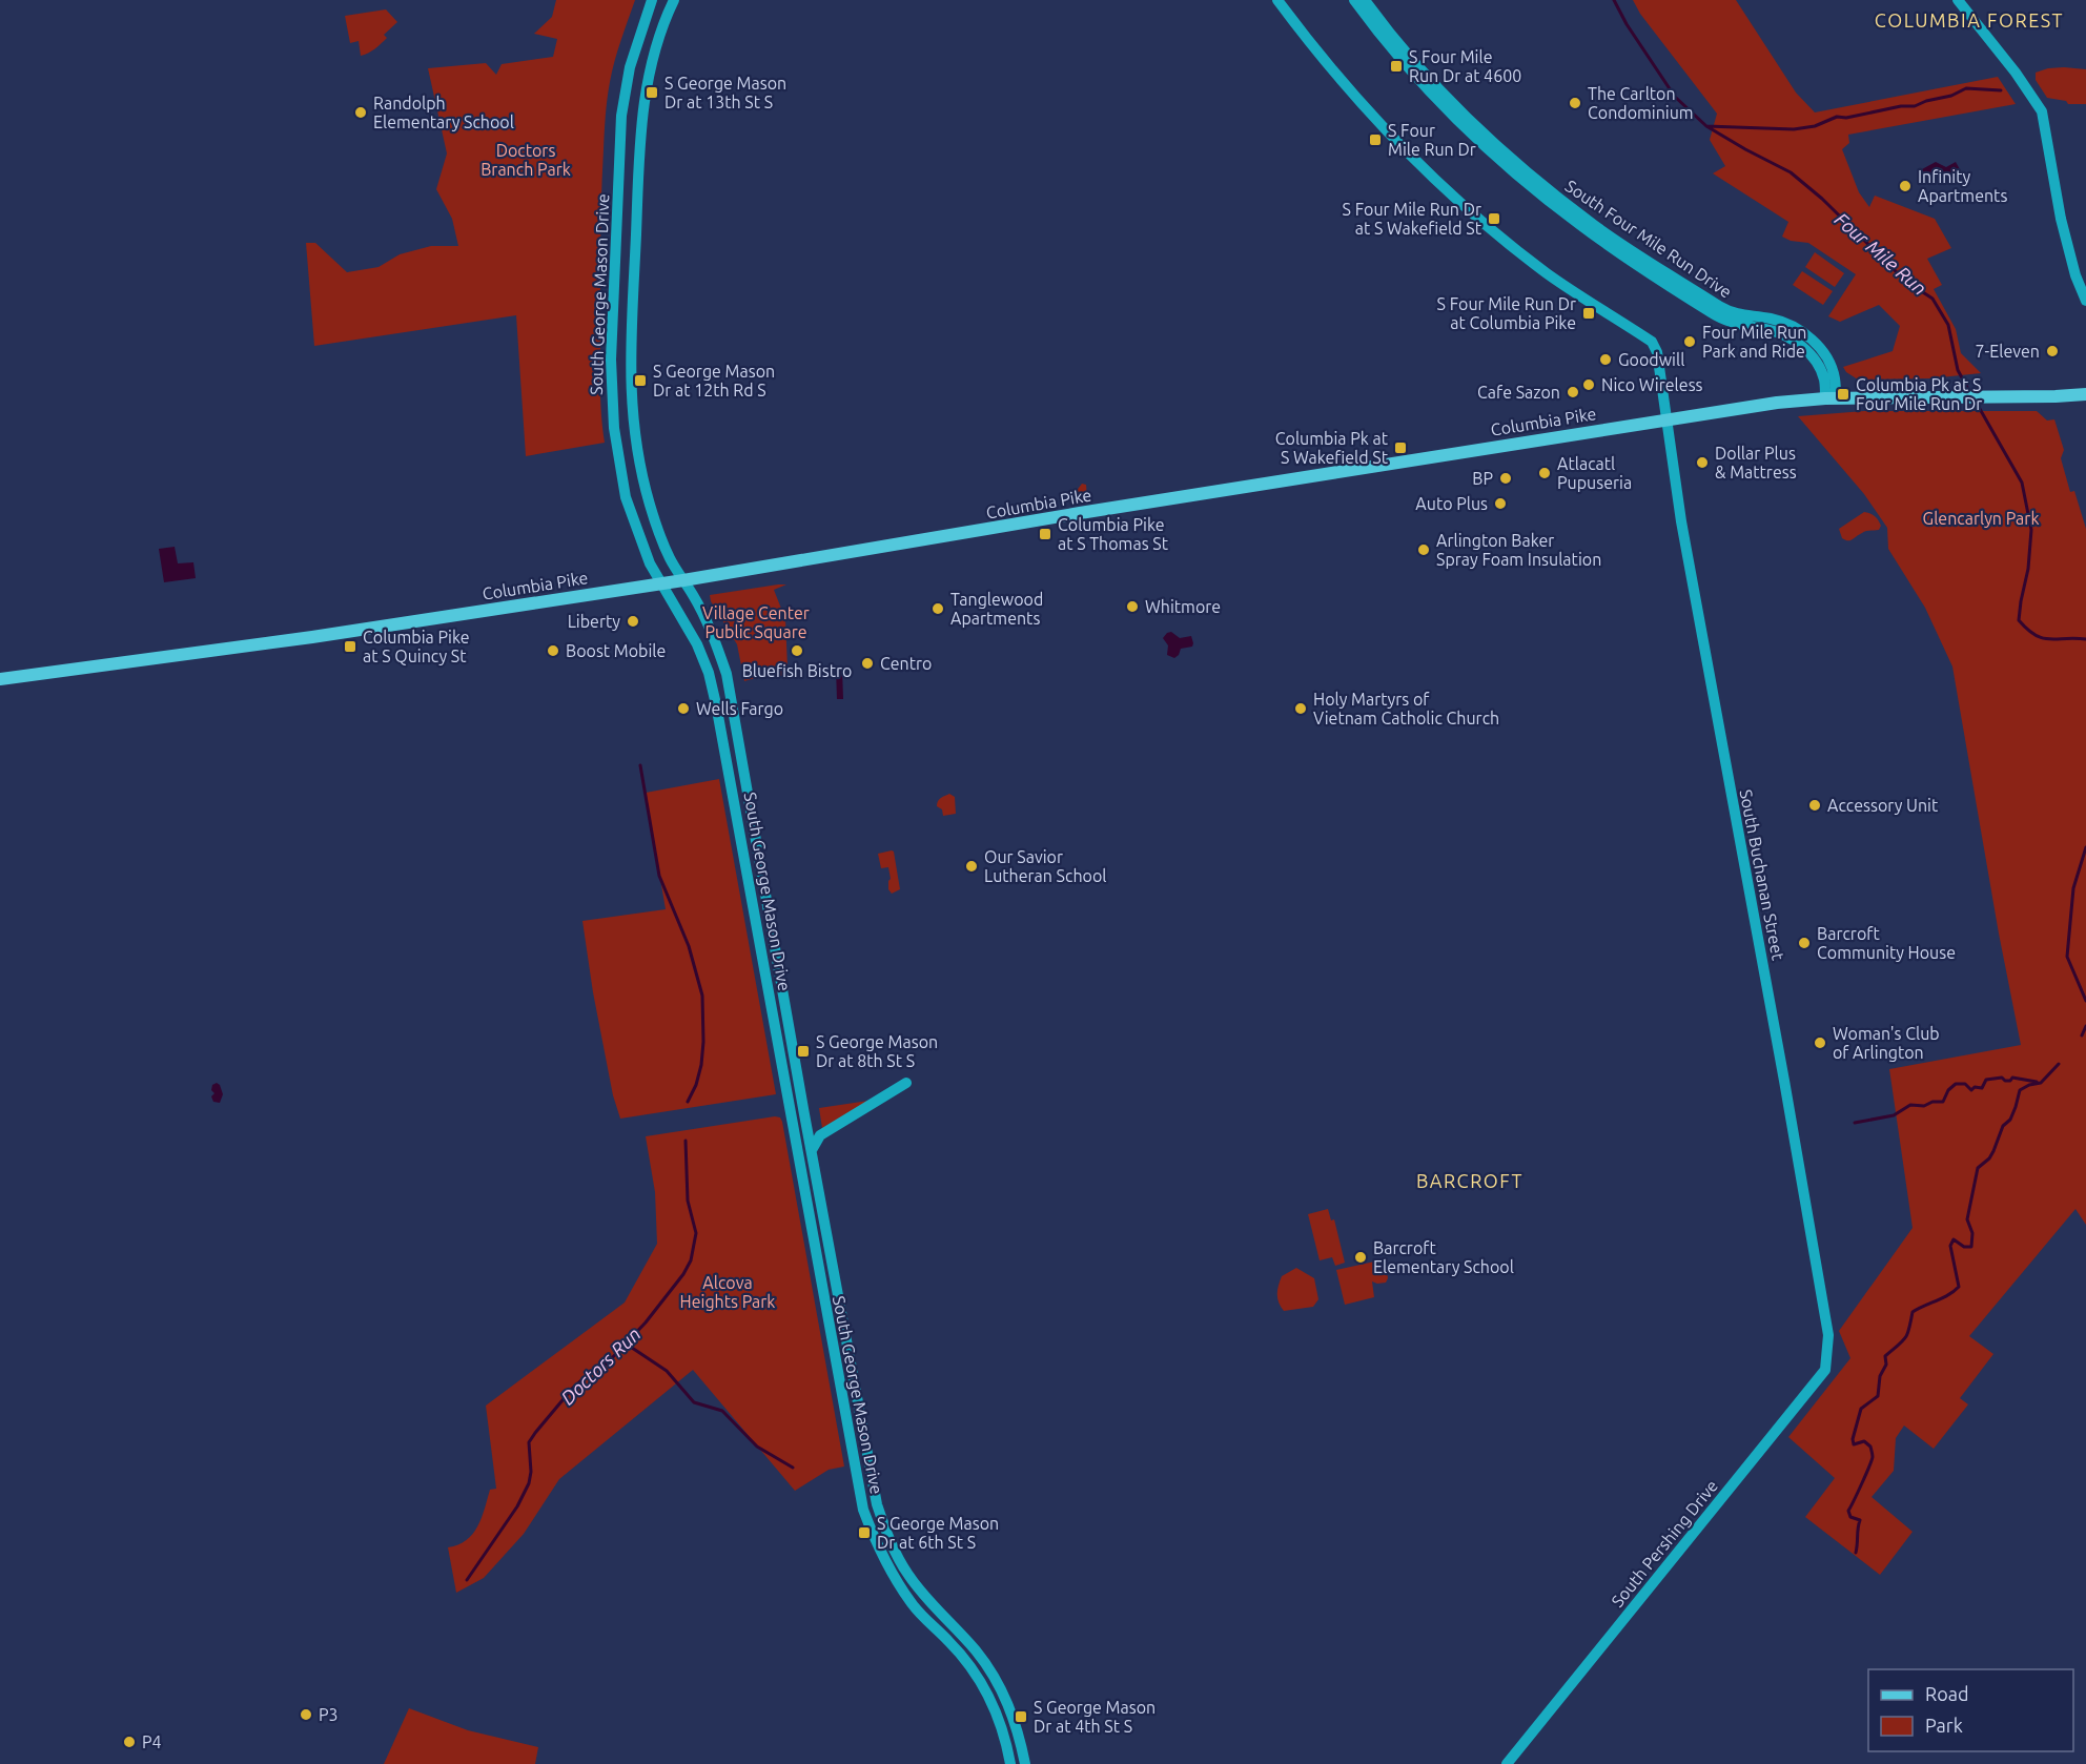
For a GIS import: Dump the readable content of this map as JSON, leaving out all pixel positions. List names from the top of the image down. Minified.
{"streets":{"main road":["South Four Mile Run Drive","South George Mason Drive","Columbia Pike","South Buchanan Street","South Pershing Drive"]},"crossings":[["South Four Mile Run Drive","Columbia Pike"],["South George Mason Drive","Columbia Pike"],["Columbia Pike","South Buchanan Street"],["South Buchanan Street","South Pershing Drive"]],"districts":["COLUMBIA FOREST","BARCROFT"],"water":["Four Mile Run","Doctors Run"],"parks":["Doctors Branch Park","Glencarlyn Park","Village Center Public Square","Alcova Heights Park"],"places":{"transit":["S Four Mile Run Dr at 4600","S George Mason Dr at 13th St S","S Four Mile Run Dr","S Four Mile Run Dr at S Wakefield St","S Four Mile Run Dr at Columbia Pike","S George Mason Dr at 12th Rd S","Columbia Pk at S Four Mile Run Dr","Columbia Pk at S Wakefield St","Columbia Pike at S Thomas St","Columbia Pike at S Quincy St","S George Mason Dr at 8th St S","S George Mason Dr at 6th St S","S George Mason Dr at 4th St S"],"other":["The Carlton Condominium","Randolph Elementary School","Infinity Apartments","Four Mile Run Park and Ride","7-Eleven","Goodwill","Nico Wireless","Cafe Sazon","Dollar Plus & Mattress","Atlacatl Pupuseria","BP","Auto Plus","Arlington Baker Spray Foam Insulation","Whitmore","Tanglewood Apartments","Liberty","Boost Mobile","Bluefish Bistro","Centro","Wells Fargo","Holy Martyrs of Vietnam Catholic Church","Accessory Unit","Our Savior Lutheran School","Barcroft Community House","Woman's Club of Arlington","Barcroft Elementary School","P3","P4"]},"legend":["Road","Park"]}
